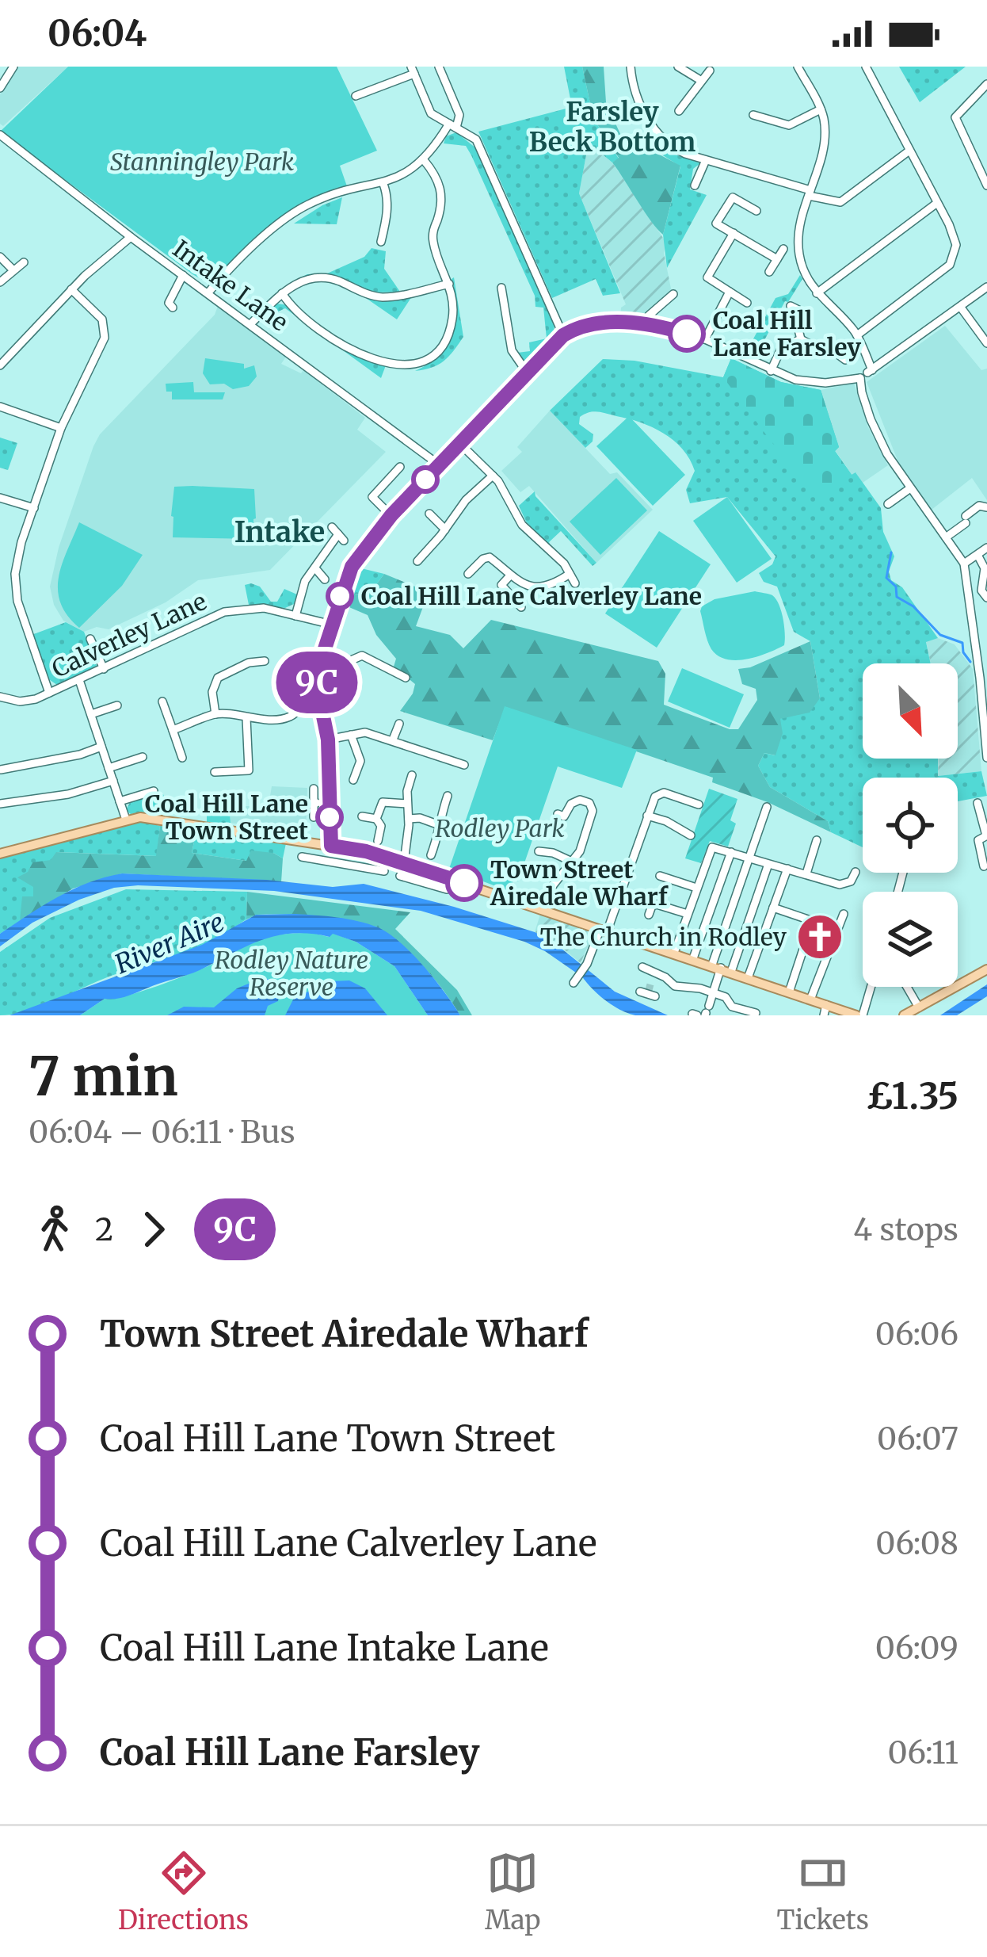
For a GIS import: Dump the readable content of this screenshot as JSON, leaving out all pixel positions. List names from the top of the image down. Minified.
{"streets":{"street":["Intake Lane","Calverley Lane"]},"districts":["Farsley Beck Bottom","Intake"],"water":["River Aire"],"parks":["Stanningley Park","Rodley Park","Rodley Nature Reserve"],"places":{"other":["Coal Hill Lane Farsley","Coal Hill Lane Calverley Lane","Coal Hill Lane Town Street","Town Street Airedale Wharf"],"church":["The Church in Rodley"]},"lines":["bus line 9C"],"north":"bottom right","page":{"status":"06:04","on_map":"9C","heading":["7 min","06:04 – 06:11 · Bus","£1.35"],"legs":["2","9C","4 stops"],"list":[{"name":"Town Street Airedale Wharf","value":"06:06"},{"name":"Coal Hill Lane Town Street","value":"06:07"},{"name":"Coal Hill Lane Calverley Lane","value":"06:08"},{"name":"Coal Hill Lane Intake Lane","value":"06:09"},{"name":"Coal Hill Lane Farsley","value":"06:11"}],"tabs":["Directions","Map","Tickets"]}}
